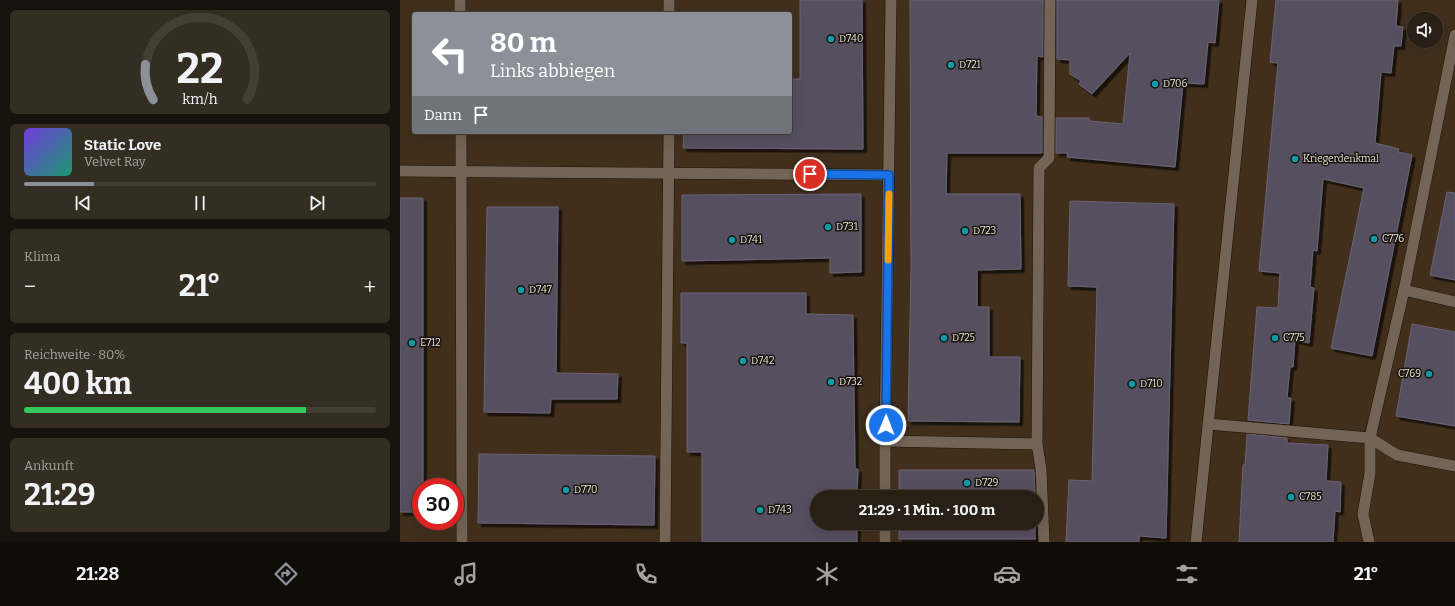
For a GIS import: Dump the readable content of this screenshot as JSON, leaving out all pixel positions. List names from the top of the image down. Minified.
{"places":["D740","D721","D706","Kriegerdenkmal","D731","D723","C776","D741","D747","D725","C775","E712","D742","C769","D732","D710","D729","D770","C785","D743"],"page":{"turn":["80 m","Links abbiegen"],"then":"Dann","song":["Static Love","Velvet Ray"],"tile":["Klima",["Reichweite · 80%","400 km"],["Ankunft","21:29"]],"heat":["−","21°","+"],"limit":"30","trip":"21:29 · 1 Min. · 100 m","tabs":["21:28","21°"],"gauge":["22","km/h"]}}
